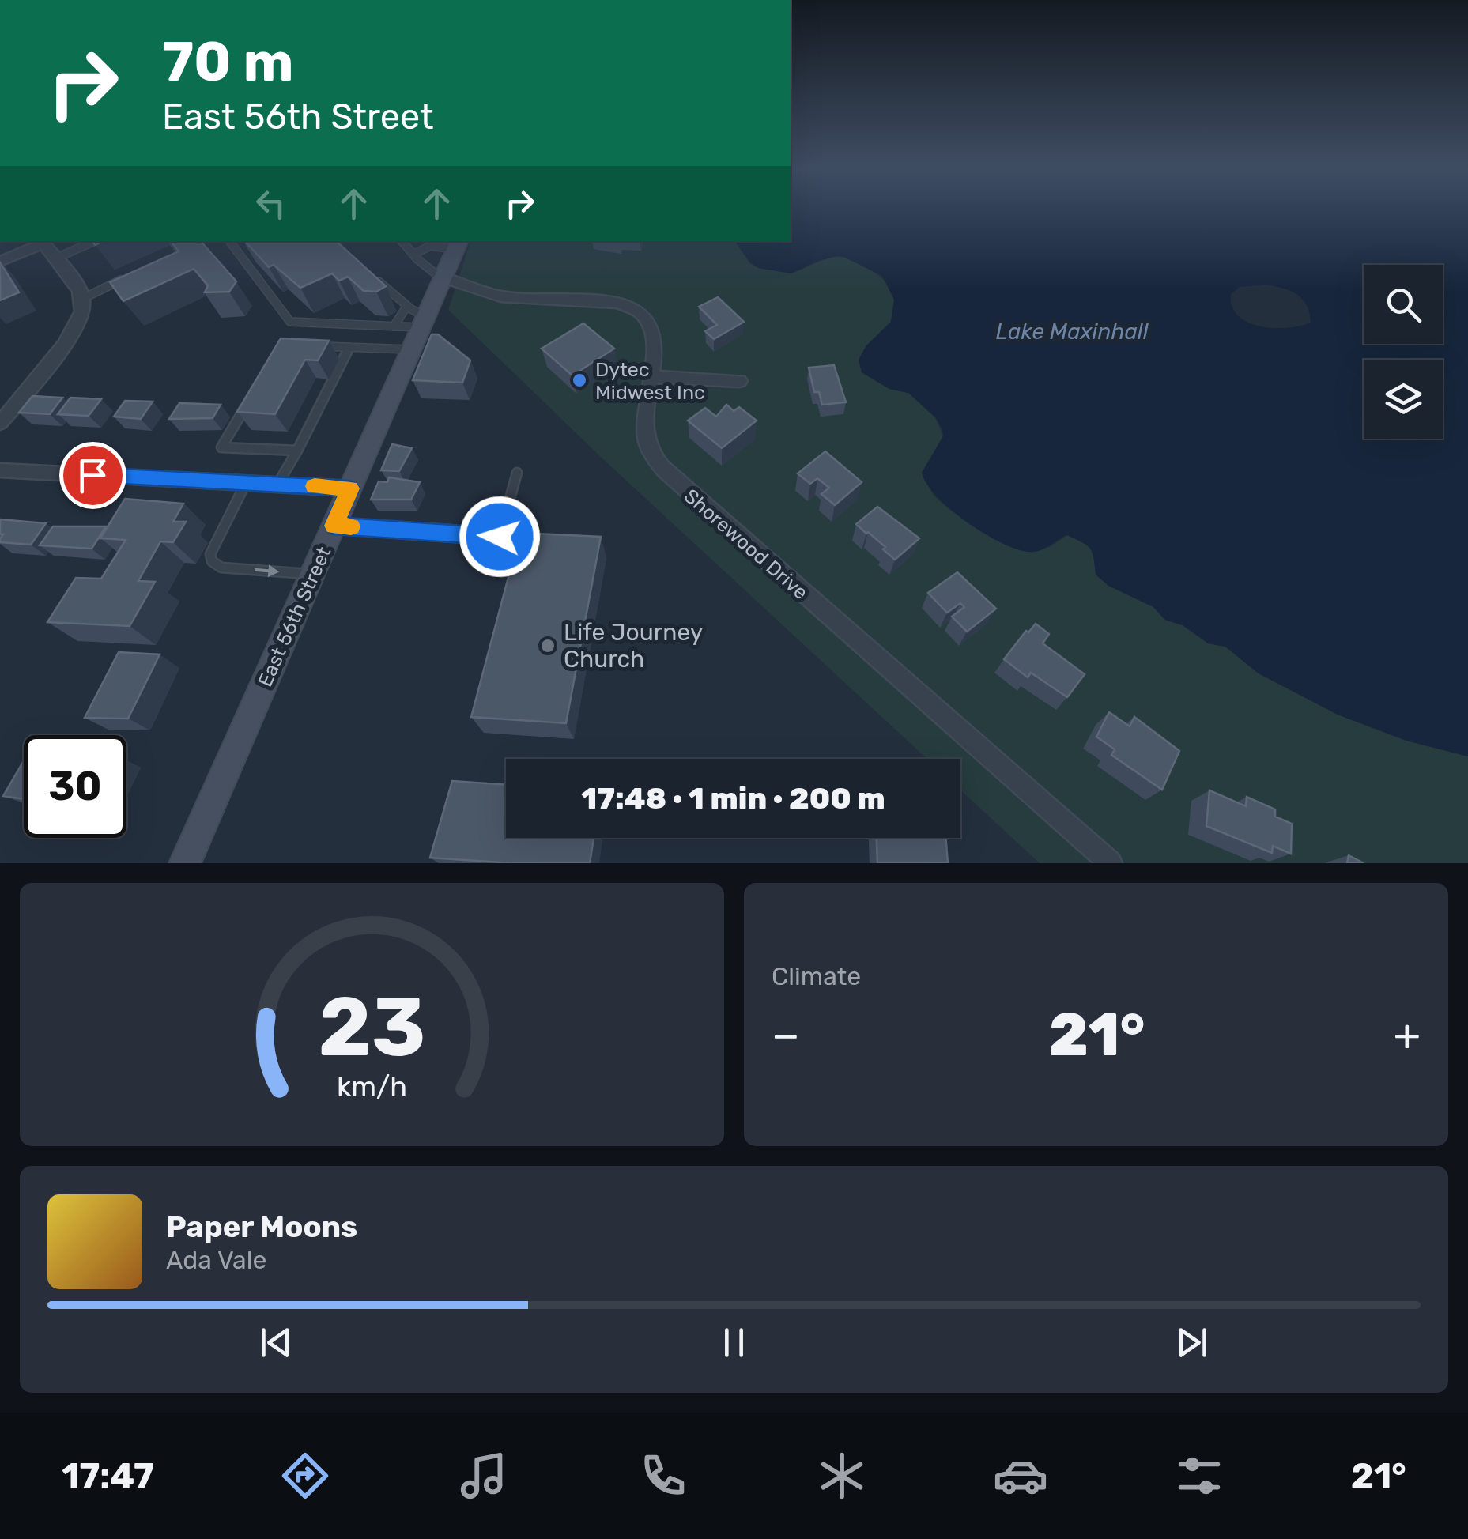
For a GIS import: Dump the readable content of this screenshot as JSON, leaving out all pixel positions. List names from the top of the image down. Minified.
{"streets":{"street":["Shorewood Drive","East 56th Street"]},"crossings":[["Shorewood Drive","East 56th Street"]],"water":["Lake Maxinhall"],"places":["Dytec Midwest Inc","Life Journey Church"],"page":{"turn":["70 m","East 56th Street"],"limit":"30","trip":"17:48 · 1 min · 200 m","tile":"Climate","heat":["−","21°","+"],"song":["Paper Moons","Ada Vale"],"tabs":["17:47","21°"],"gauge":["23","km/h"]}}
